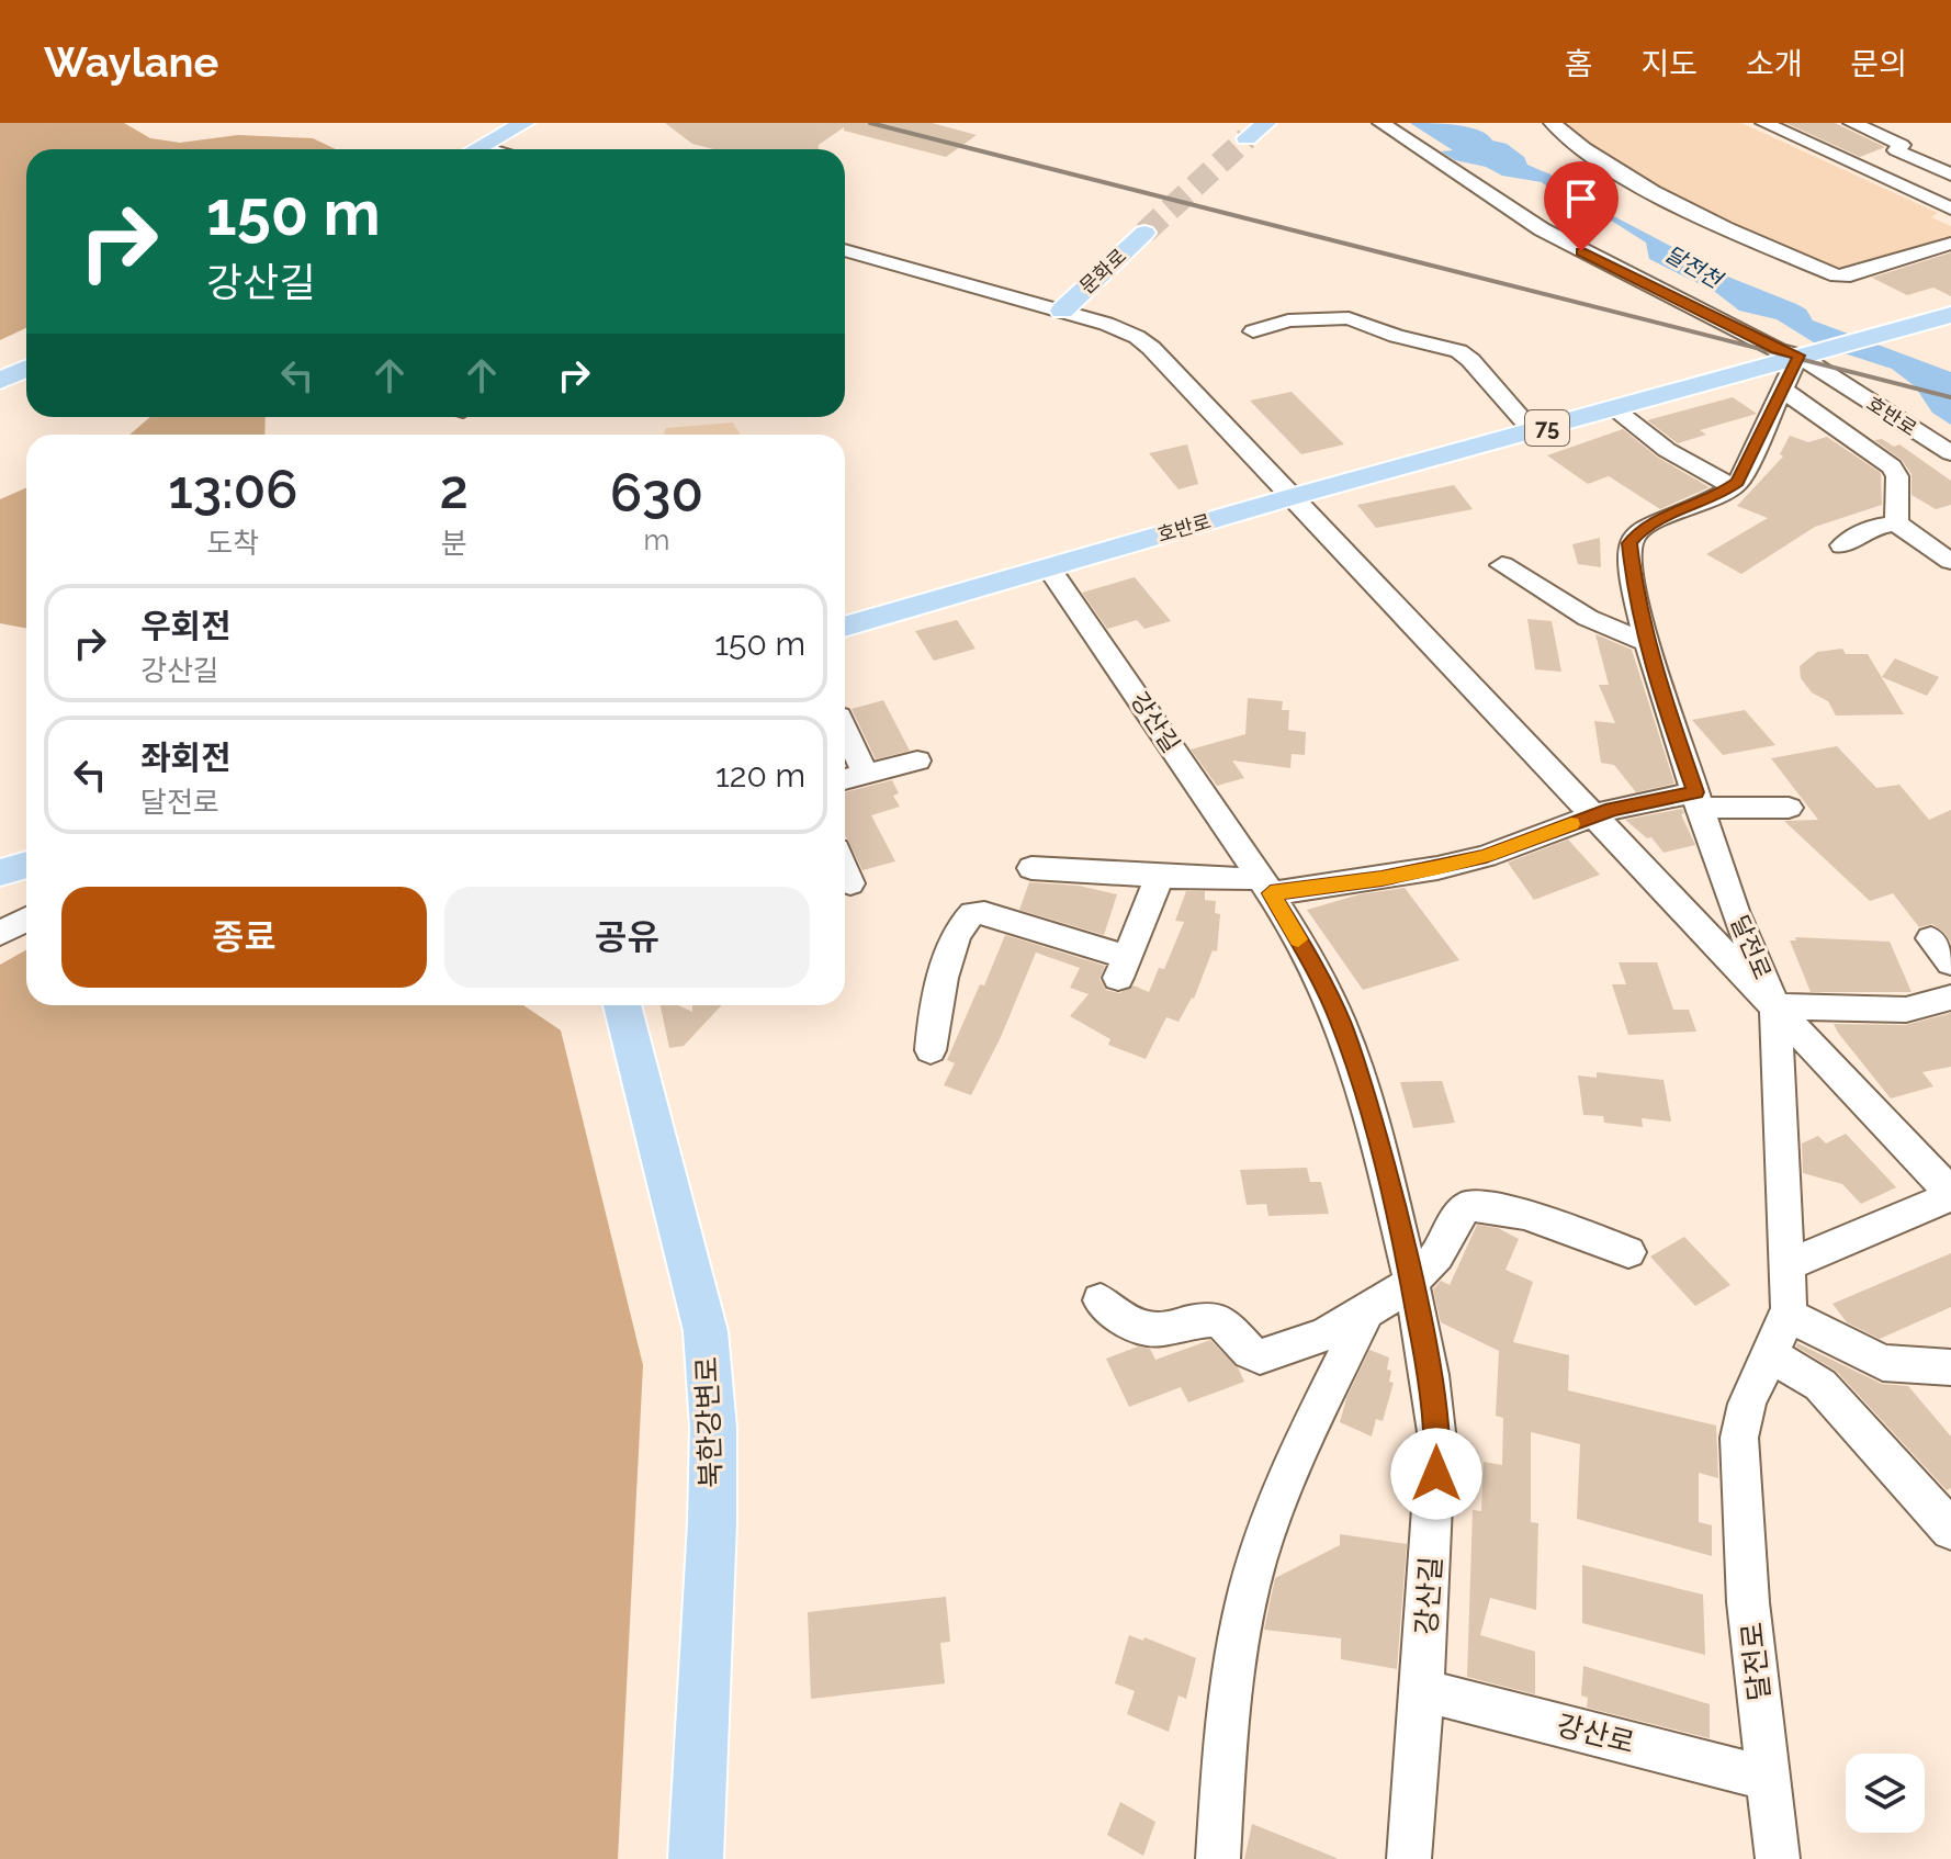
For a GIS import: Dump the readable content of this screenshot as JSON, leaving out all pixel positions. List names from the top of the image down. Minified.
{"streets":{"main road":["문화로","호반로","75","북한강변로"],"street":["강산길","달전로","강산로"]},"crossings":[["호반로","75"],["호반로","강산길"],["강산길","강산로"],["달전로","강산로"]],"water":["달전천"],"page":{"header":"Waylane","nav":["홈","지도","소개","문의"],"turn":["150 m","강산길"],"eta":["13:06","도착","2","분","630","m"],"list":[{"name":"우회전","note":"강산길","value":"150 m"},{"name":"좌회전","note":"달전로","value":"120 m"}],"buttons":["종료","공유"]}}
